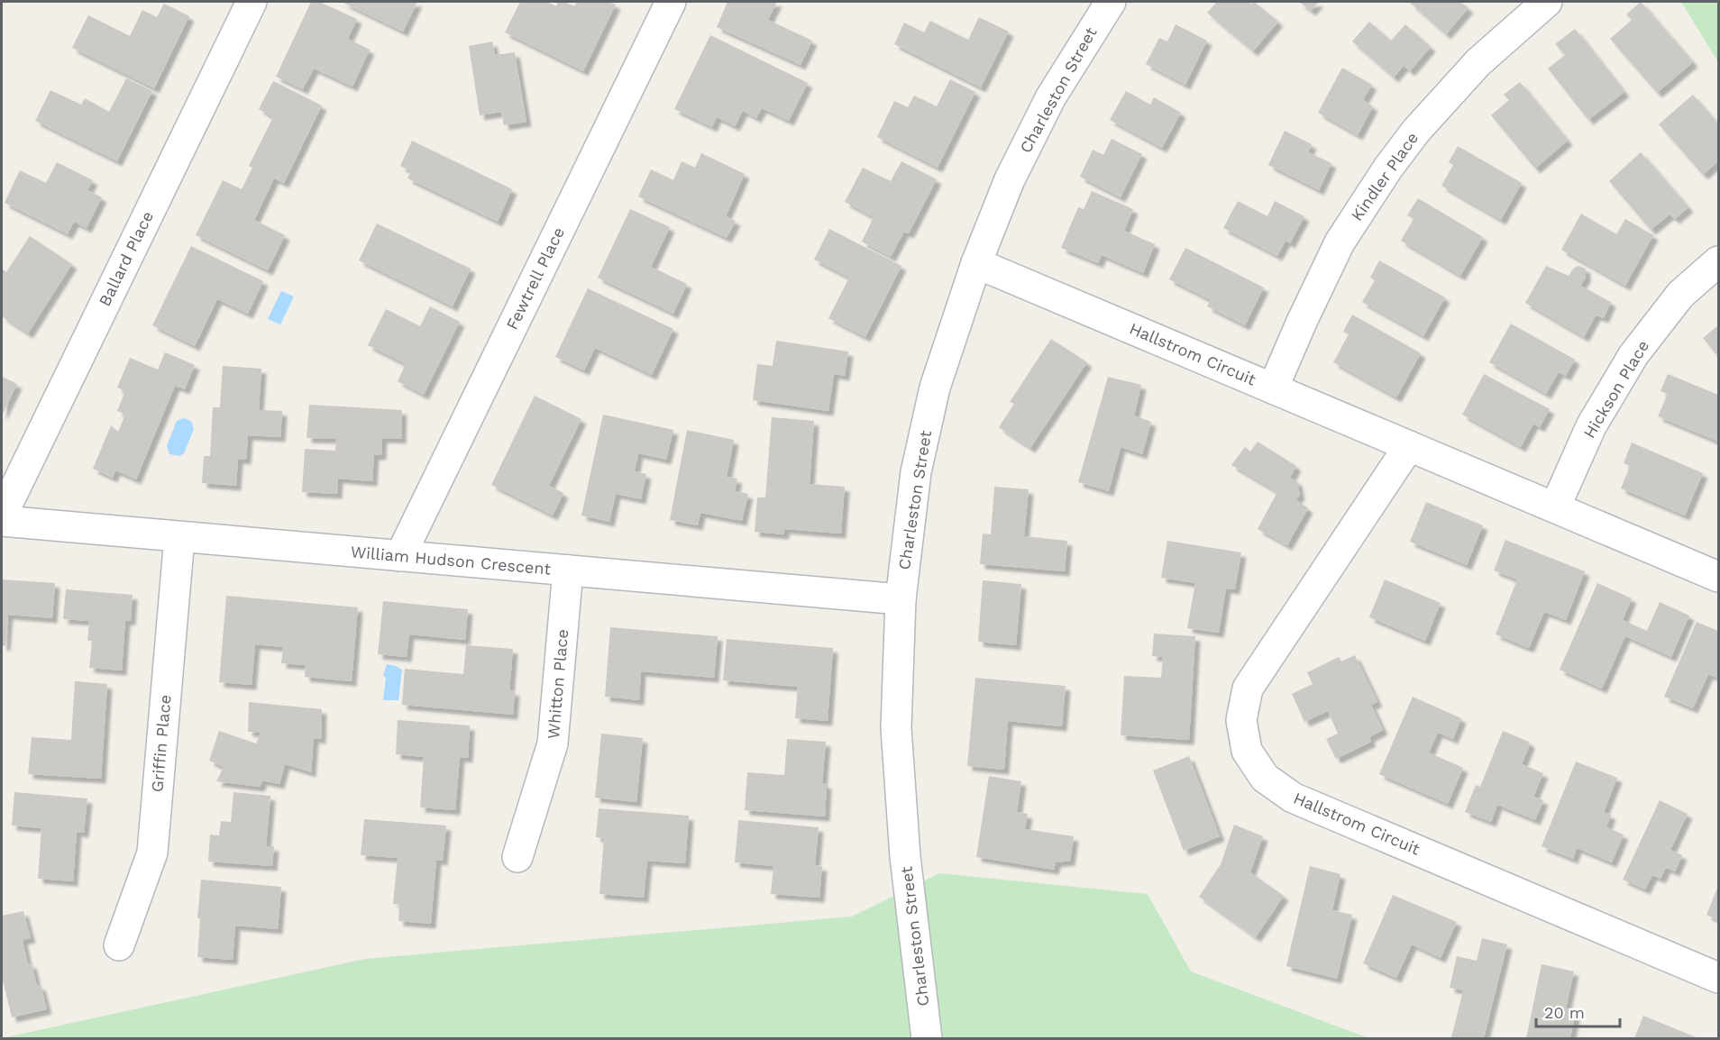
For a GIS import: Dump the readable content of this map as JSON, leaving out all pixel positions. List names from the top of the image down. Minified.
{"streets":{"street":["Charleston Street","Kindler Place","Ballard Place","Fewtrell Place","Hallstrom Circuit","Hickson Place","William Hudson Crescent","Whitton Place","Griffin Place"]},"crossings":[["Charleston Street","Hallstrom Circuit"],["Charleston Street","William Hudson Crescent"],["Kindler Place","Hallstrom Circuit"],["Fewtrell Place","William Hudson Crescent"],["Hallstrom Circuit","Hickson Place"],["William Hudson Crescent","Whitton Place"],["William Hudson Crescent","Griffin Place"]],"scale_bar":"20 m"}
